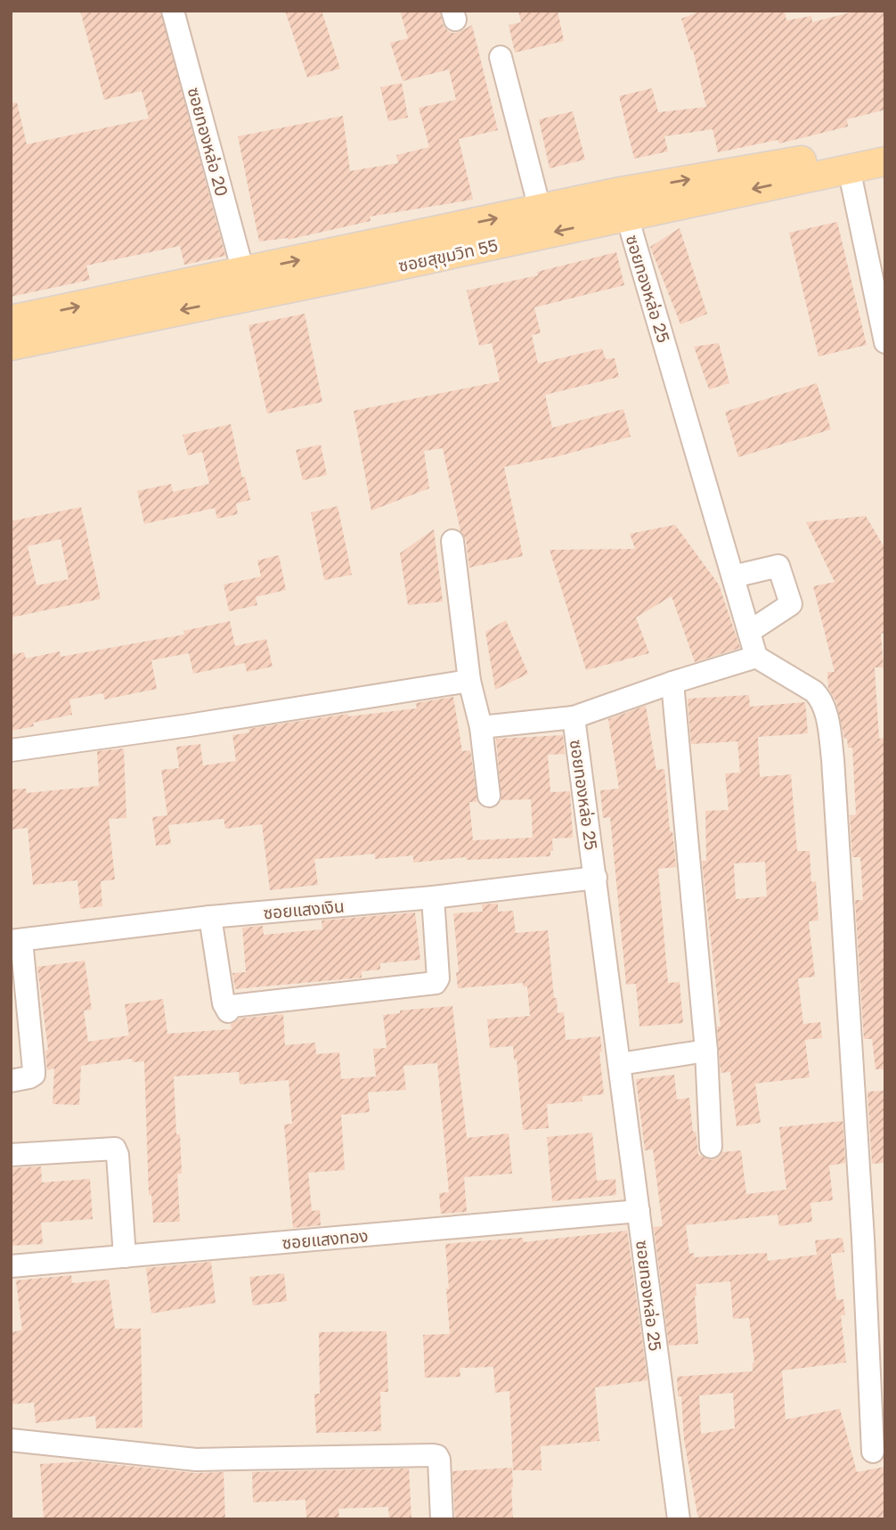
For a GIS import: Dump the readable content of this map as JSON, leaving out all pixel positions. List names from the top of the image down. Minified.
{"streets":{"main road":["ซอยสุขุมวิท 55"],"street":["ซอยทองหล่อ 20","ซอยทองหล่อ 25","ซอยแสงเงิน","ซอยแสงทอง"]},"crossings":[["ซอยทองหล่อ 20","ซอยสุขุมวิท 55"],["ซอยสุขุมวิท 55","ซอยทองหล่อ 25"],["ซอยทองหล่อ 25","ซอยแสงเงิน"],["ซอยทองหล่อ 25","ซอยแสงทอง"]]}
